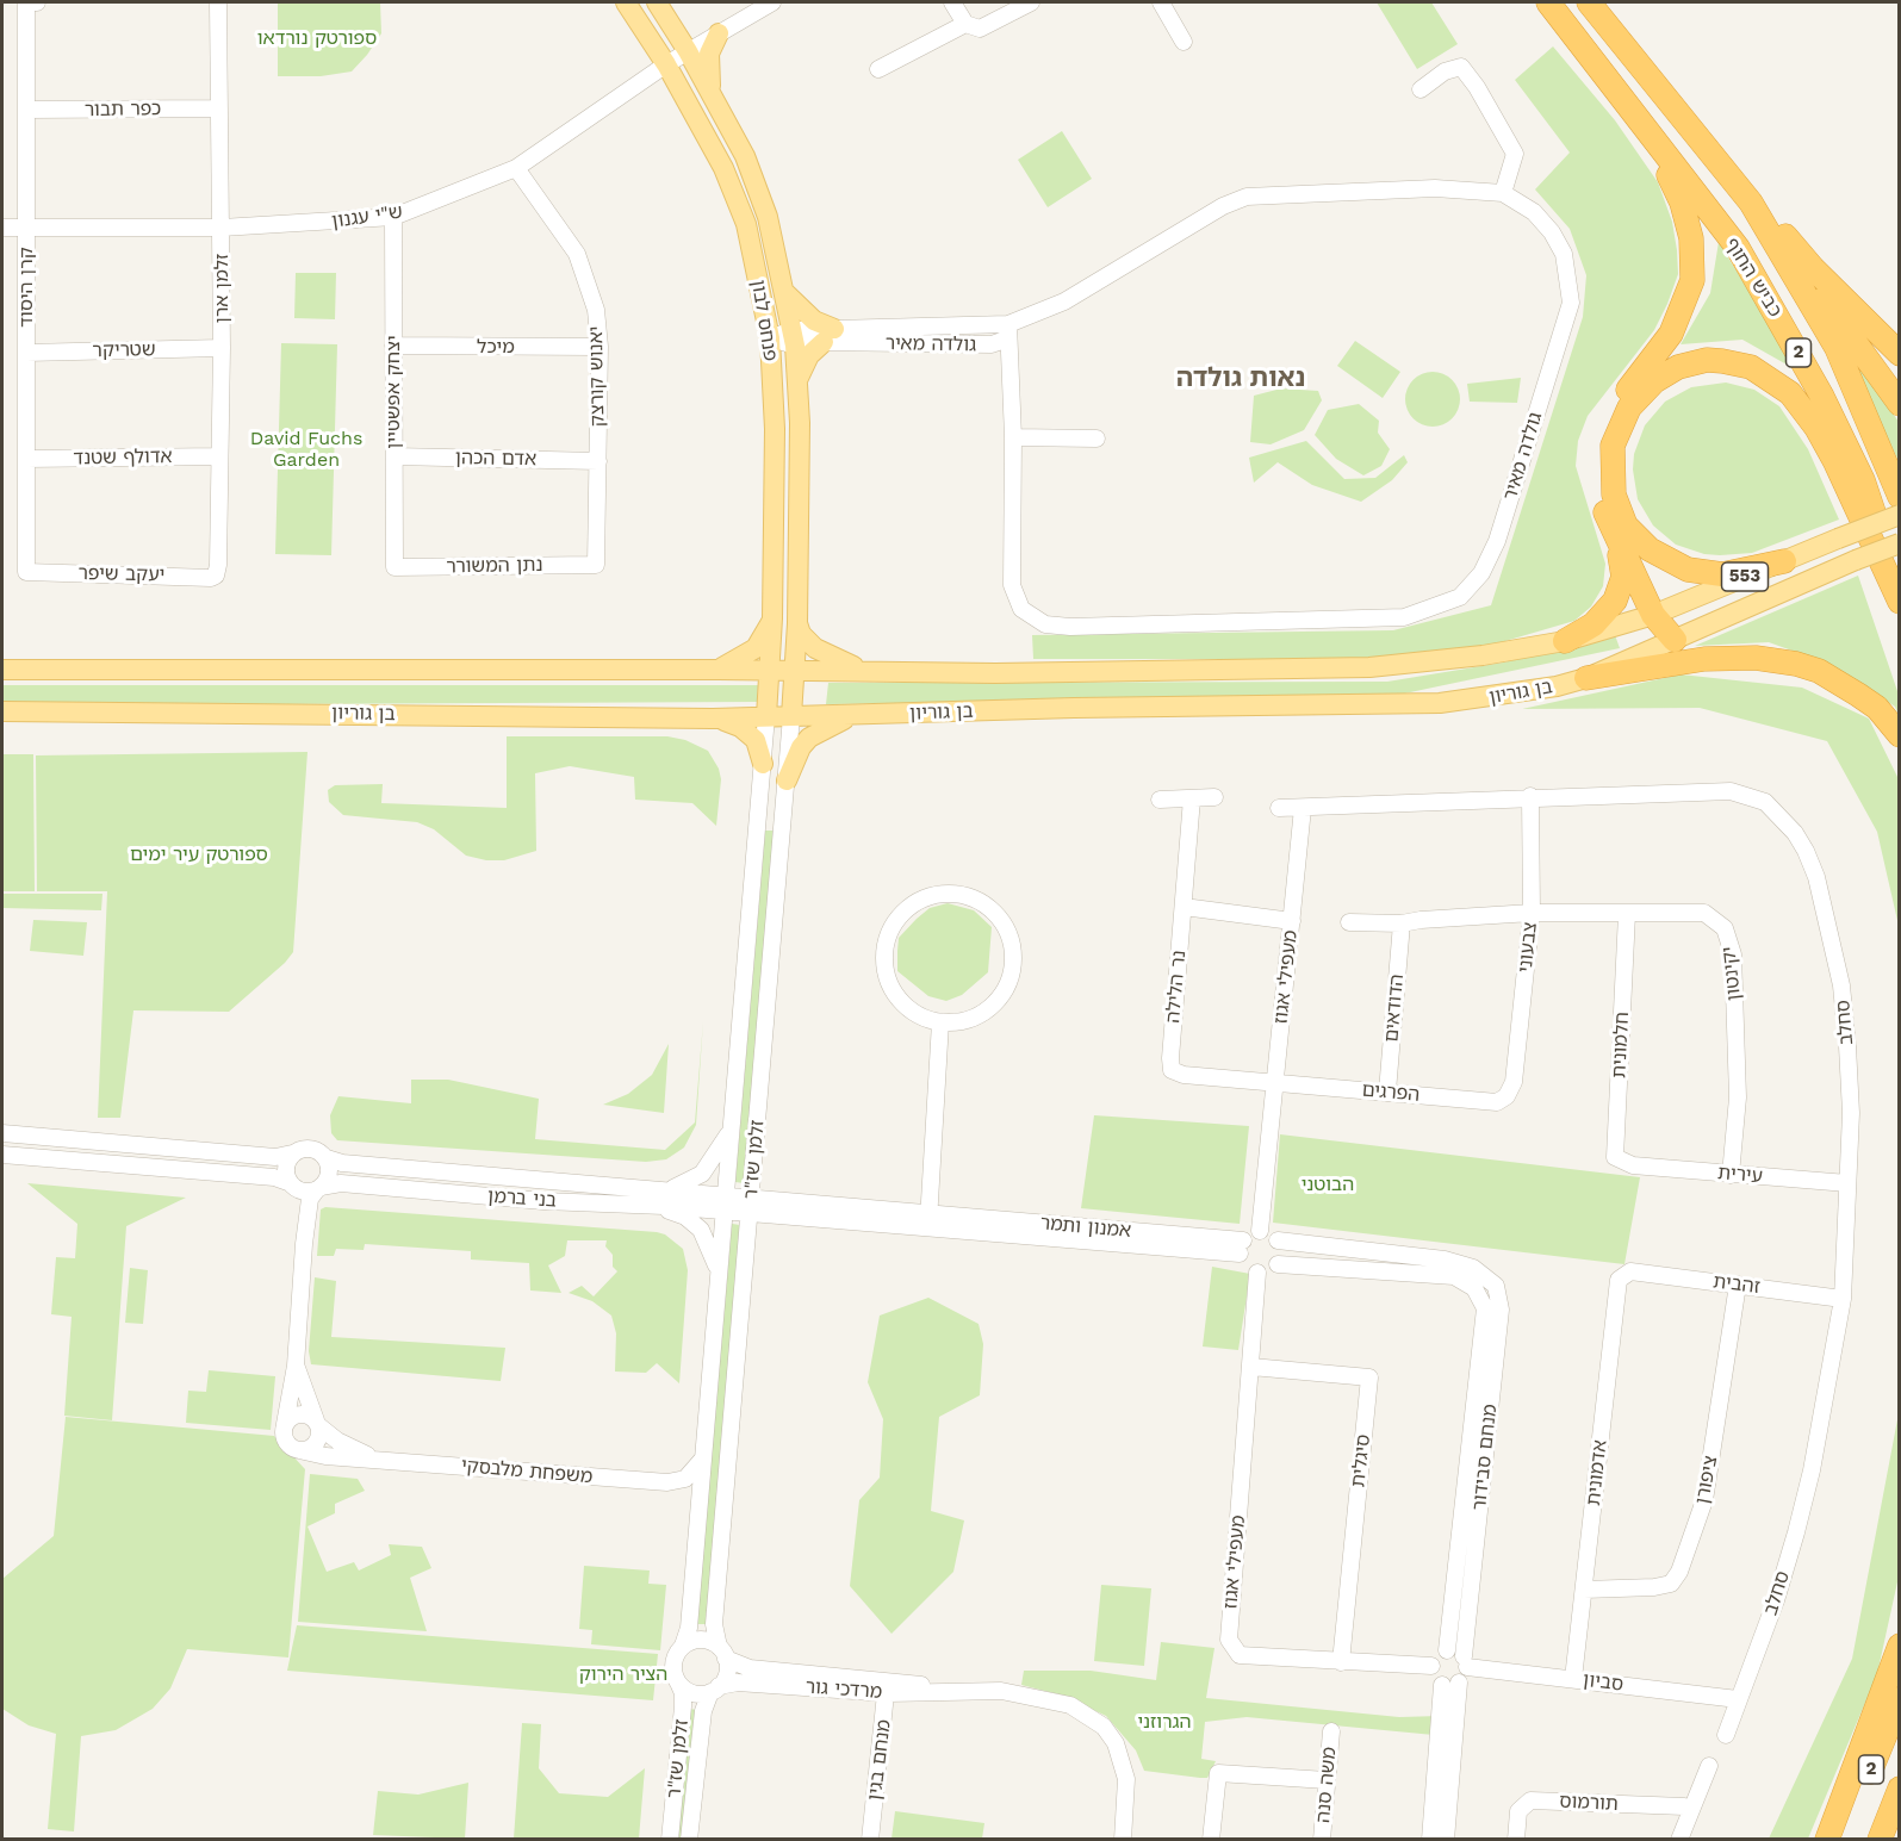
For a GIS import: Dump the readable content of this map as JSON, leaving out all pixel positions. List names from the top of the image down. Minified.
{"streets":{"highway":["כביש החוף","2"],"main road":["פנחס לבון","553","בן גוריון","זלמן שז\"ר"],"street":["כפר תבור","ש\"י עגנון","קרן היסוד","זלמן ארן","גולדה מאיר","מיכל","שטריקר","יאנוש קורצק","יצחק אפשטיין","אדולף שטנד","אדם הכהן","נתן המשורר","יעקב שיפר","צבעוני","יקינטון","מעפילי אגוז","נר הלילה","הדודאים","סחלב","חלמונית","הפרגים","עירית","בני ברמן","אמנון ותמר","זהבית","מנחם סבידור","סיגלית","משפחת מלבסקי","אדמונית","ציפורן","סביון","מרדכי גור","מנחם בגין","משה סנה","תורמוס"]},"crossings":[["כפר תבור","קרן היסוד"],["כפר תבור","זלמן ארן"],["ש\"י עגנון","קרן היסוד"],["ש\"י עגנון","זלמן ארן"],["ש\"י עגנון","פנחס לבון"],["ש\"י עגנון","יאנוש קורצק"],["ש\"י עגנון","יצחק אפשטיין"],["קרן היסוד","שטריקר"],["קרן היסוד","אדולף שטנד"],["קרן היסוד","יעקב שיפר"],["זלמן ארן","שטריקר"],["זלמן ארן","אדולף שטנד"],["זלמן ארן","יעקב שיפר"],["פנחס לבון","גולדה מאיר"],["פנחס לבון","בן גוריון"],["פנחס לבון","זלמן שז\"ר"],["מיכל","יאנוש קורצק"],["מיכל","יצחק אפשטיין"],["יאנוש קורצק","אדם הכהן"],["יאנוש קורצק","נתן המשורר"],["יצחק אפשטיין","אדם הכהן"],["יצחק אפשטיין","נתן המשורר"],["553","בן גוריון"],["בן גוריון","זלמן שז\"ר"],["צבעוני","יקינטון"],["צבעוני","סחלב"],["צבעוני","הפרגים"],["יקינטון","חלמונית"],["יקינטון","עירית"],["מעפילי אגוז","נר הלילה"],["מעפילי אגוז","סחלב"],["מעפילי אגוז","הפרגים"],["מעפילי אגוז","אמנון ותמר"],["מעפילי אגוז","מנחם סבידור"],["מעפילי אגוז","סיגלית"],["מעפילי אגוז","סביון"],["נר הלילה","הפרגים"],["הדודאים","הפרגים"],["סחלב","עירית"],["סחלב","זהבית"],["סחלב","סביון"],["חלמונית","עירית"],["זלמן שז\"ר","בני ברמן"],["זלמן שז\"ר","אמנון ותמר"],["זלמן שז\"ר","מרדכי גור"],["בני ברמן","אמנון ותמר"],["זהבית","אדמונית"],["זהבית","ציפורן"],["מנחם סבידור","סביון"],["אדמונית","ציפורן"],["אדמונית","סביון"],["מרדכי גור","מנחם בגין"]],"districts":["נאות גולדה"],"parks":["ספורטק נורדאו","David Fuchs Garden","ספורטק עיר ימים","הבוטני","הציר הירוק","הגרוזני"]}
